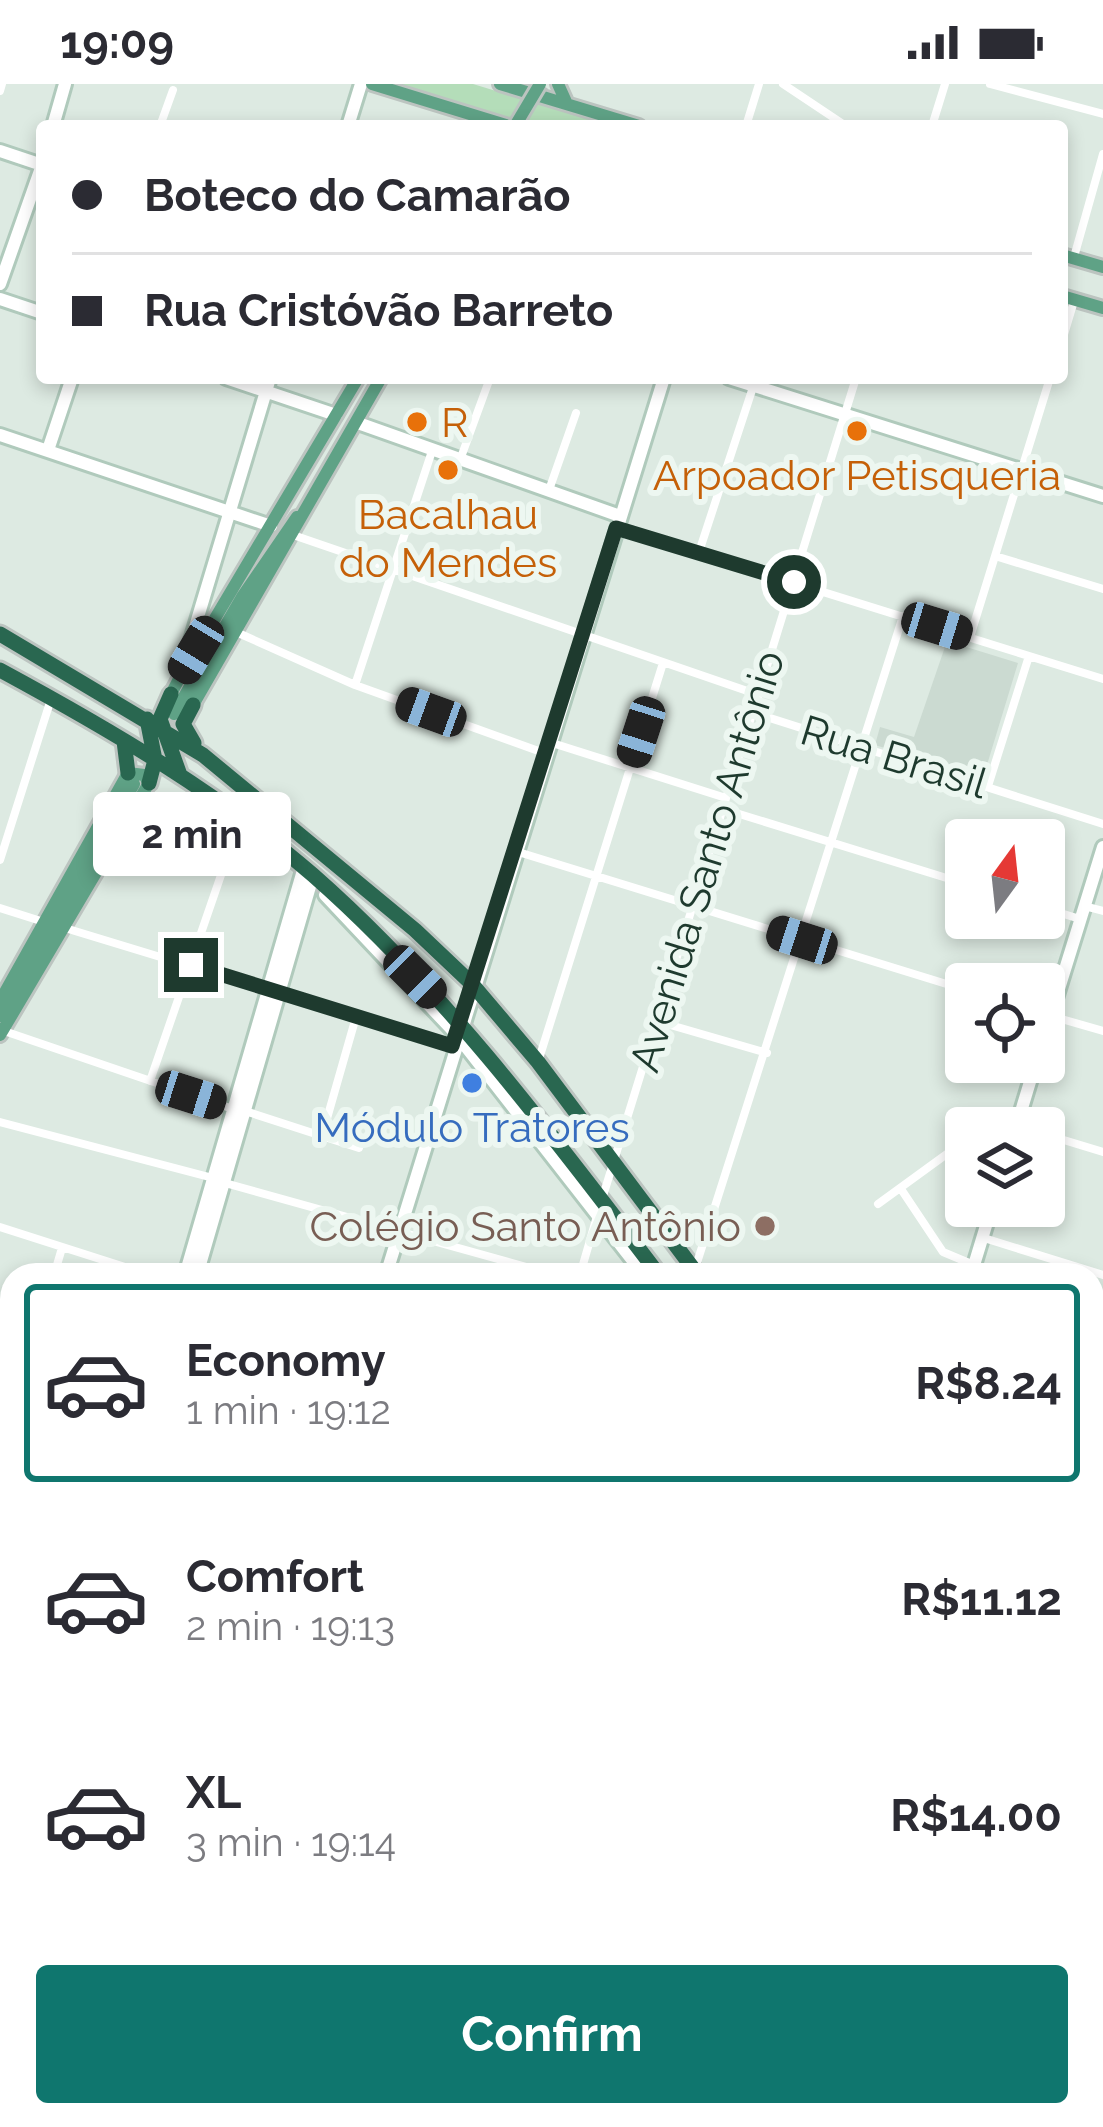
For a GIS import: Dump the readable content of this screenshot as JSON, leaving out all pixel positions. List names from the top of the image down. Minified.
{"streets":{"street":["Rua Brasil","Avenida Santo Antônio"]},"crossings":[["Rua Brasil","Avenida Santo Antônio"]],"places":["R","Arpoador Petisqueria","Bacalhau do Mendes","Módulo Tratores","Colégio Santo Antônio"],"north":"top","page":{"status":"19:09","banner":["Boteco do Camarão","Rua Cristóvão Barreto"],"bubble":"2 min","list":[{"name":"Economy","note":"1 min · 19:12","value":"R$8.24"},{"name":"Comfort","note":"2 min · 19:13","value":"R$11.12"},{"name":"XL","note":"3 min · 19:14","value":"R$14.00"}],"buttons":"Confirm"}}
